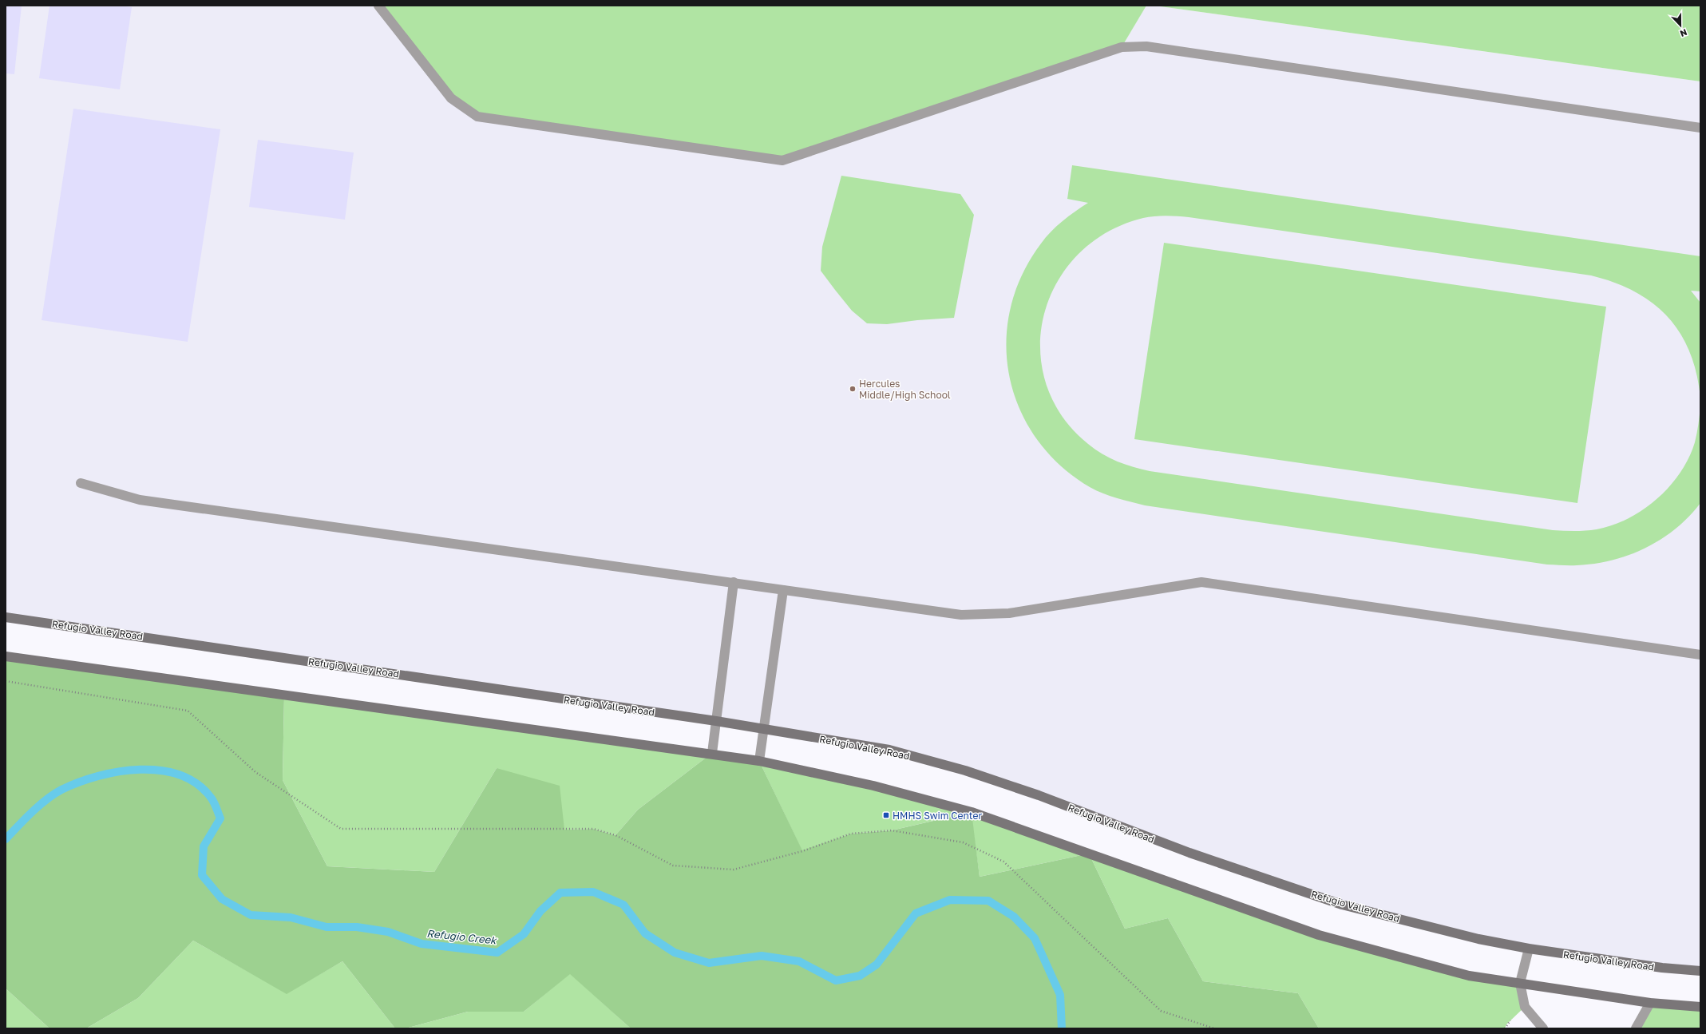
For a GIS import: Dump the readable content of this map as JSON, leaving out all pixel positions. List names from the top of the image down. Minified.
{"streets":{"street":["Refugio Valley Road"]},"water":["Refugio Creek"],"places":{"other":["Hercules Middle/High School"],"transit":["HMHS Swim Center"]},"north":"bottom"}
